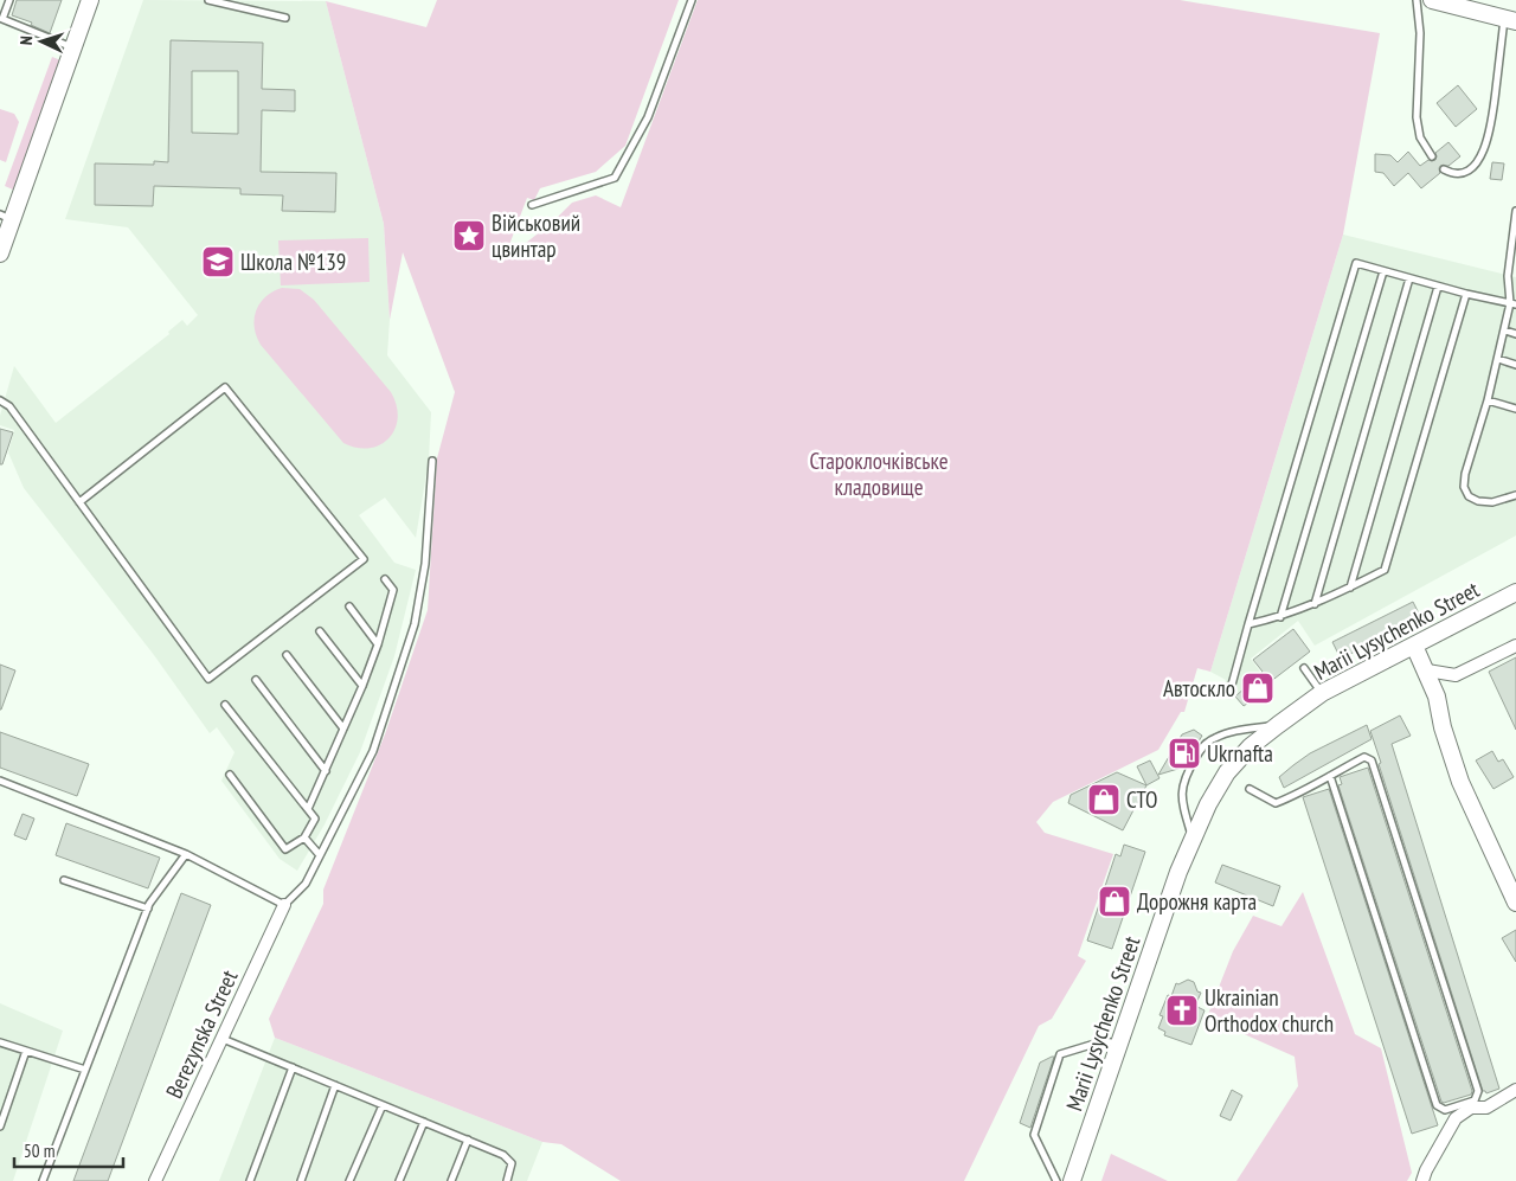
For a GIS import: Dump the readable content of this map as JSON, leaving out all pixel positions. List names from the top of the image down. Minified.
{"streets":{"main road":["Marii Lysychenko Street"],"street":["Berezynska Street"]},"parks":["Староклочківське кладовище"],"places":{"place":["Військовий цвинтар"],"school or university":["Школа №139"],"shop":["Автоскло","СТО","Дорожня карта"],"fuel station":["Ukrnafta"],"church":["Ukrainian Orthodox church"]},"scale_bar":"50 m","north":"left"}
